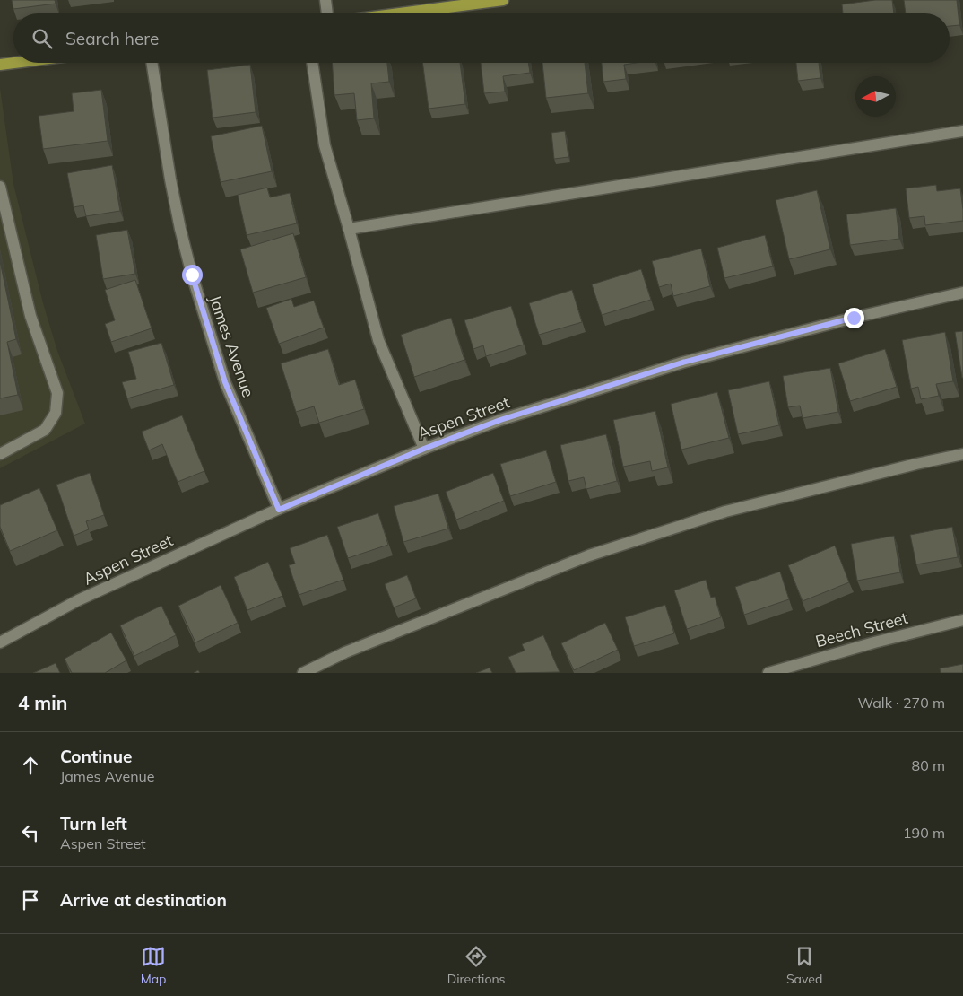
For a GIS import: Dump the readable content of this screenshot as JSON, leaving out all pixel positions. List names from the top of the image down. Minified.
{"streets":{"street":["James Avenue","Aspen Street","Beech Street"]},"crossings":[["James Avenue","Aspen Street"]],"north":"left","page":{"search":"Search here","heading":["4 min","Walk · 270 m"],"list":[["Continue","James Avenue","80 m"],["Turn left","Aspen Street","190 m"],"Arrive at destination"],"nav":["Map","Directions","Saved"]}}
